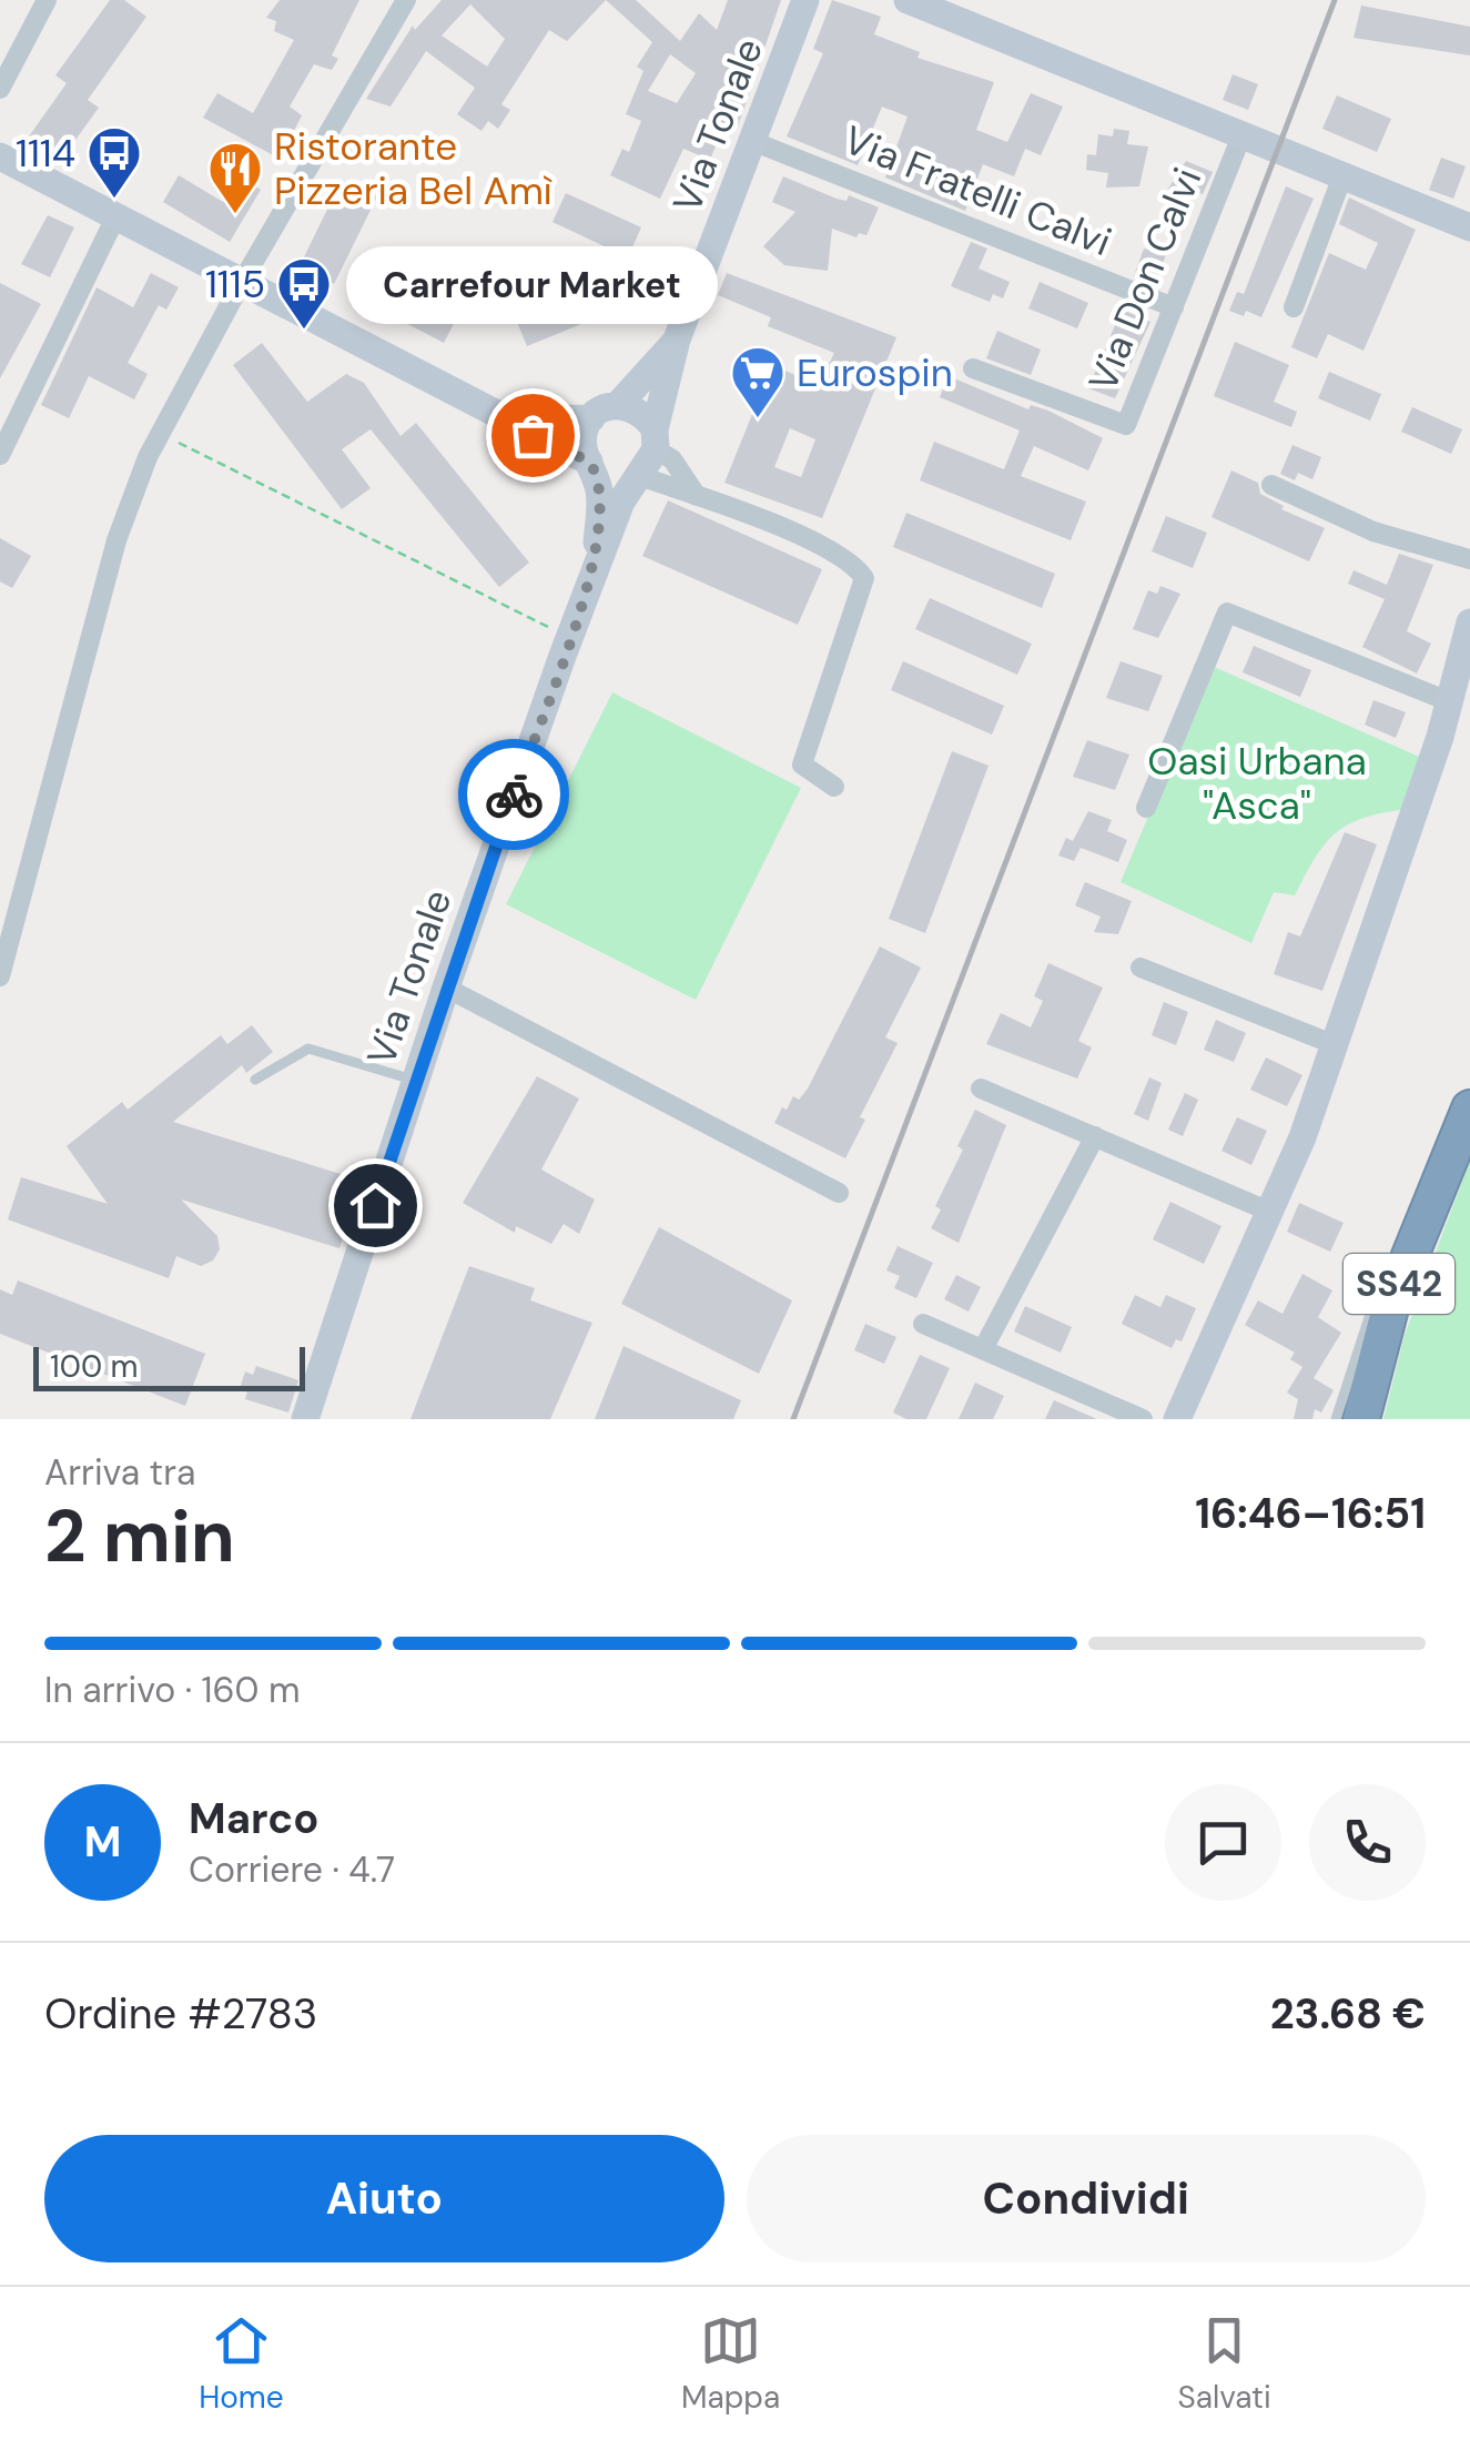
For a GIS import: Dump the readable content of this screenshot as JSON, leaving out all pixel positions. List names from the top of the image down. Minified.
{"streets":{"highway":["SS42"],"street":["Via Tonale","Via Fratelli Calvi","Via Don Calvi"]},"crossings":[["Via Tonale","Via Fratelli Calvi"],["Via Fratelli Calvi","Via Don Calvi"]],"parks":["Oasi Urbana \"Asca\""],"places":{"bus stop":["1114","1115"],"restaurant":["Ristorante Pizzeria Bel Amì"],"supermarket":["Eurospin"],"other":["Carrefour Market"]},"scale_bar":"100 m","page":{"bubble":"Carrefour Market","scale":"100 m","heading":["2 min","Arriva tra","16:46–16:51"],"panel":["Marco","Corriere · 4.7","Ordine #2783","23.68 €"],"bar":"In arrivo · 160 m","round":"M","buttons":["Aiuto","Condividi"],"tabs":["Home","Mappa","Salvati"]}}
